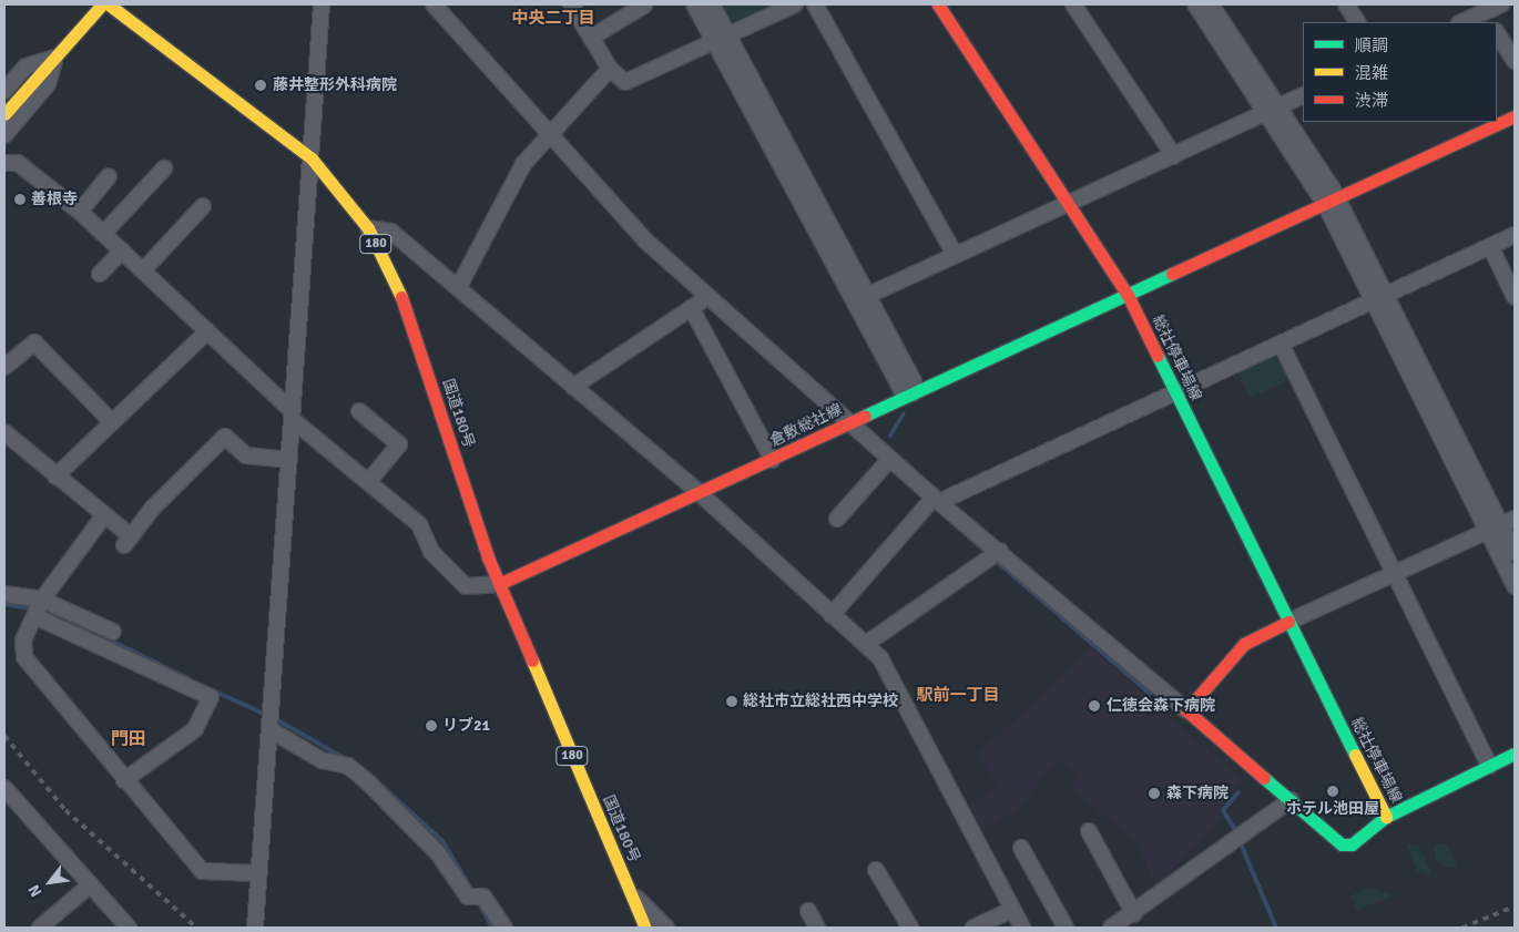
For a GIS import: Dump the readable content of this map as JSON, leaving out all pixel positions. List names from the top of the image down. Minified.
{"streets":{"main road":["180","総社停車場線","国道180号","倉敷総社線"]},"crossings":[["総社停車場線","倉敷総社線"],["国道180号","倉敷総社線"]],"districts":["中央二丁目","駅前一丁目","門田"],"places":["藤井整形外科病院","善根寺","総社市立総社西中学校","仁徳会森下病院","リブ21","ホテル池田屋","森下病院"],"legend":["順調","混雑","渋滞"],"north":"bottom left"}
